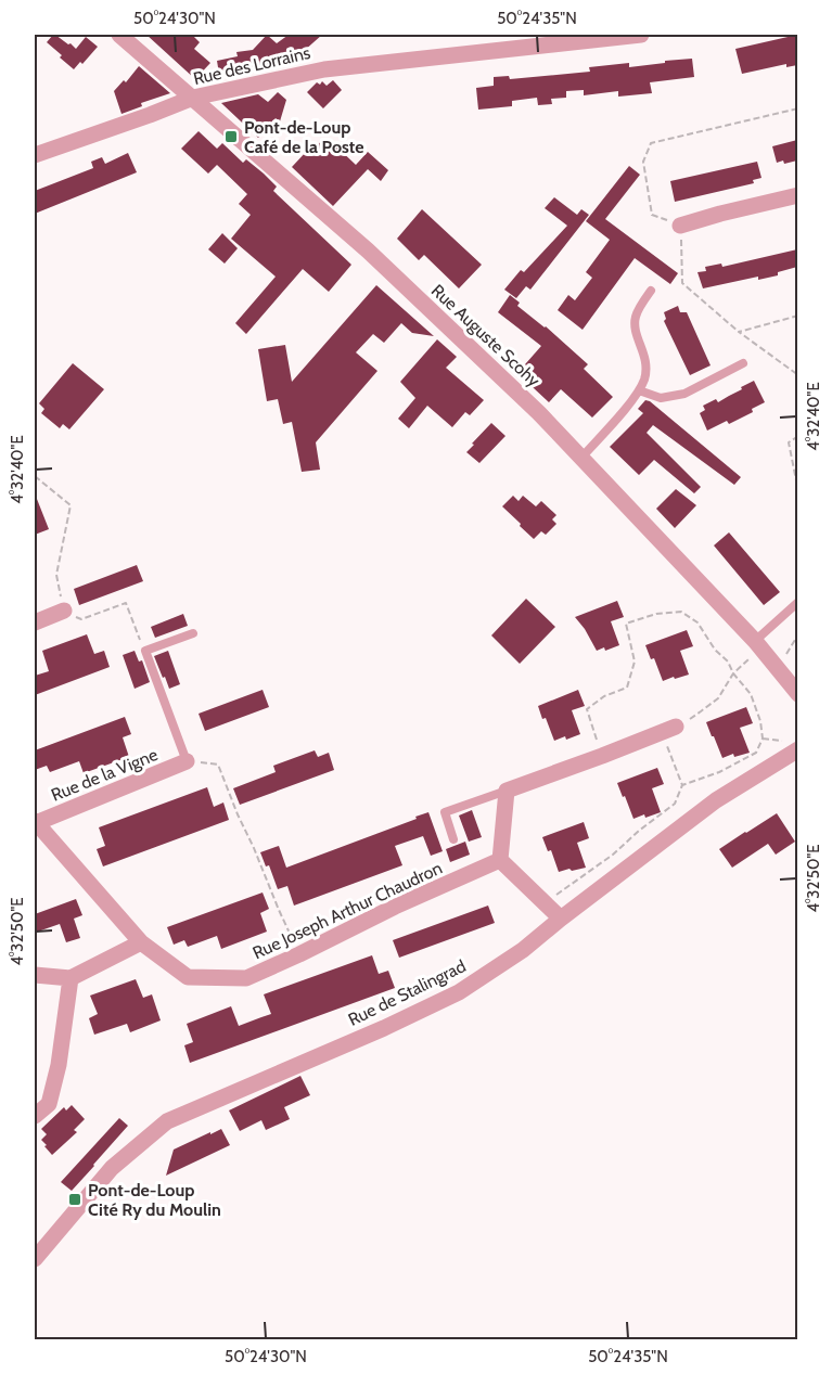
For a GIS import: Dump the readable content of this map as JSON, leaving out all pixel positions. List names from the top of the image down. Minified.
{"streets":{"street":["Rue des Lorrains","Rue Auguste Scohy","Rue de la Vigne","Rue Joseph Arthur Chaudron","Rue de Stalingrad"]},"crossings":[["Rue des Lorrains","Rue Auguste Scohy"],["Rue de la Vigne","Rue Joseph Arthur Chaudron"]],"places":{"transit":["Pont-de-Loup Café de la Poste","Pont-de-Loup Cité Ry du Moulin"]},"coordinates":["50°24'30\"N","50°24'35\"N","4°32'40\"E","4°32'50\"E"]}
